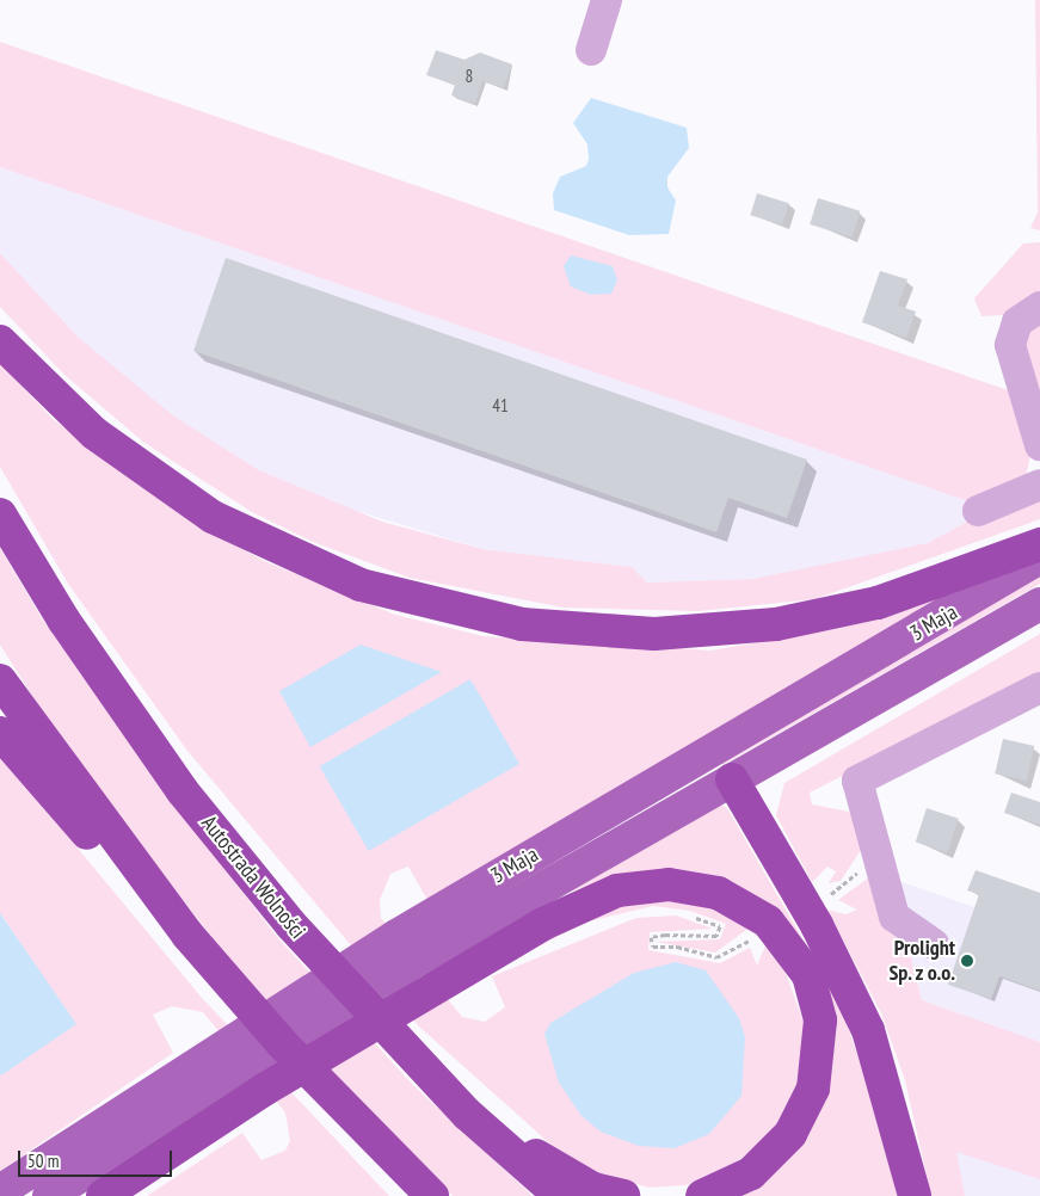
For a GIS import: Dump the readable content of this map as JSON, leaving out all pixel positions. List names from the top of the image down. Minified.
{"streets":{"highway":["Autostrada Wolności"],"main road":["3 Maja"]},"places":["Prolight Sp. z o.o."],"house_numbers":["8","41"],"scale_bar":"50 m"}
